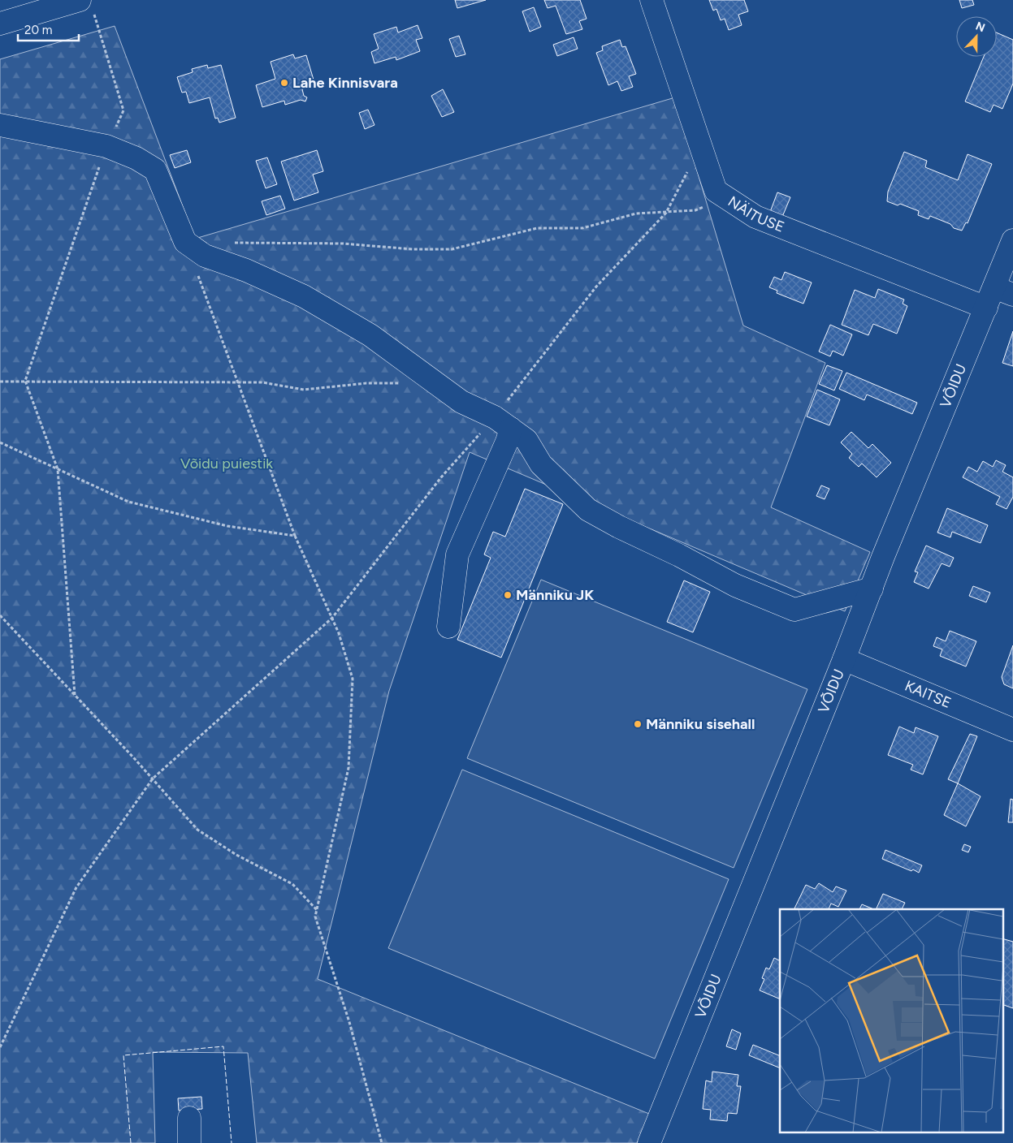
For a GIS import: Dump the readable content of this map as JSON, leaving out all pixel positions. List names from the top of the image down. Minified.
{"streets":{"main road":["NÄITUSE","VÕIDU","KAITSE"]},"crossings":[["NÄITUSE","VÕIDU"],["VÕIDU","KAITSE"]],"parks":["Võidu puiestik"],"places":["Lahe Kinnisvara","Männiku JK","Männiku sisehall"],"scale_bar":"20 m","north":"top"}
